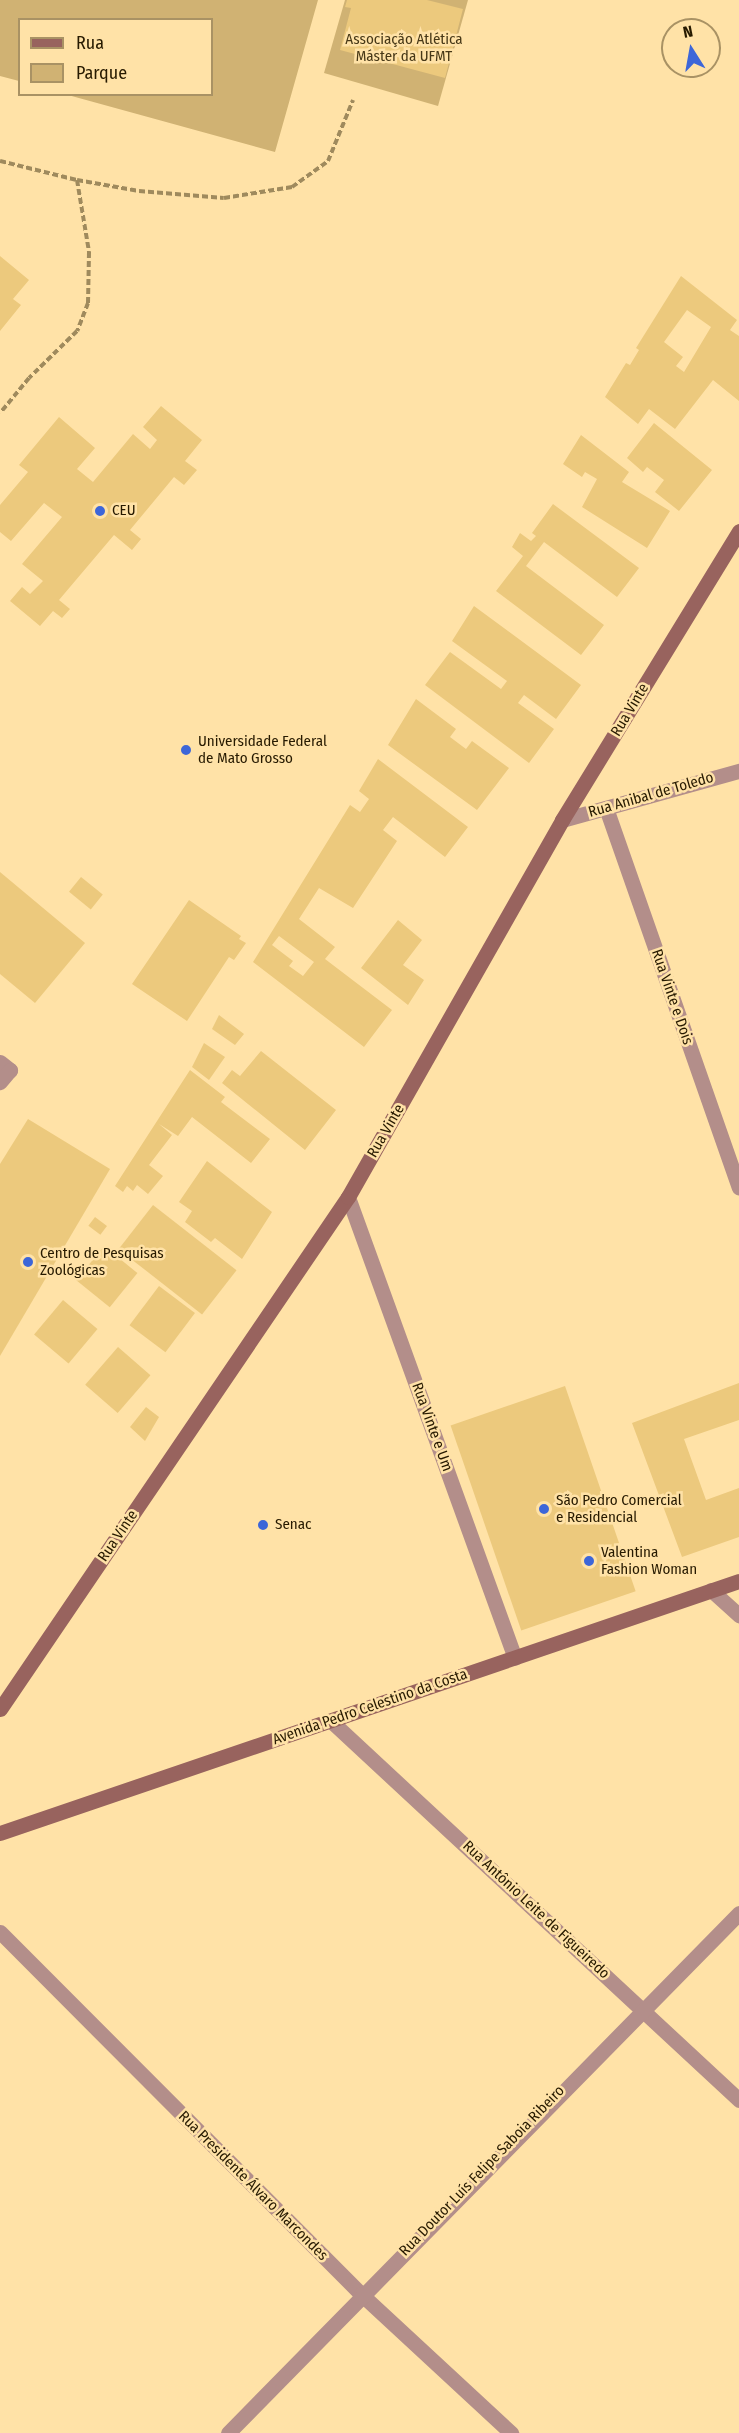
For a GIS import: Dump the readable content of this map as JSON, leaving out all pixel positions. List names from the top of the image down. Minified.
{"streets":{"street":["Rua Vinte","Rua Anibal de Toledo","Rua Vinte e Dois","Rua Vinte e Um","Avenida Pedro Celestino da Costa","Rua Antônio Leite de Figueiredo","Rua Doutor Luís Felipe Saboia Ribeiro","Rua Presidente Álvaro Marcondes"]},"crossings":[["Rua Vinte","Rua Anibal de Toledo"],["Rua Vinte","Rua Vinte e Um"],["Rua Anibal de Toledo","Rua Vinte e Dois"],["Rua Vinte e Um","Avenida Pedro Celestino da Costa"],["Avenida Pedro Celestino da Costa","Rua Antônio Leite de Figueiredo"],["Rua Antônio Leite de Figueiredo","Rua Doutor Luís Felipe Saboia Ribeiro"],["Rua Doutor Luís Felipe Saboia Ribeiro","Rua Presidente Álvaro Marcondes"]],"parks":["Associação Atlética Máster da UFMT"],"places":["CEU","Universidade Federal de Mato Grosso","Centro de Pesquisas Zoológicas","São Pedro Comercial e Residencial","Senac","Valentina Fashion Woman"],"legend":["Rua","Parque"],"north":"top"}
